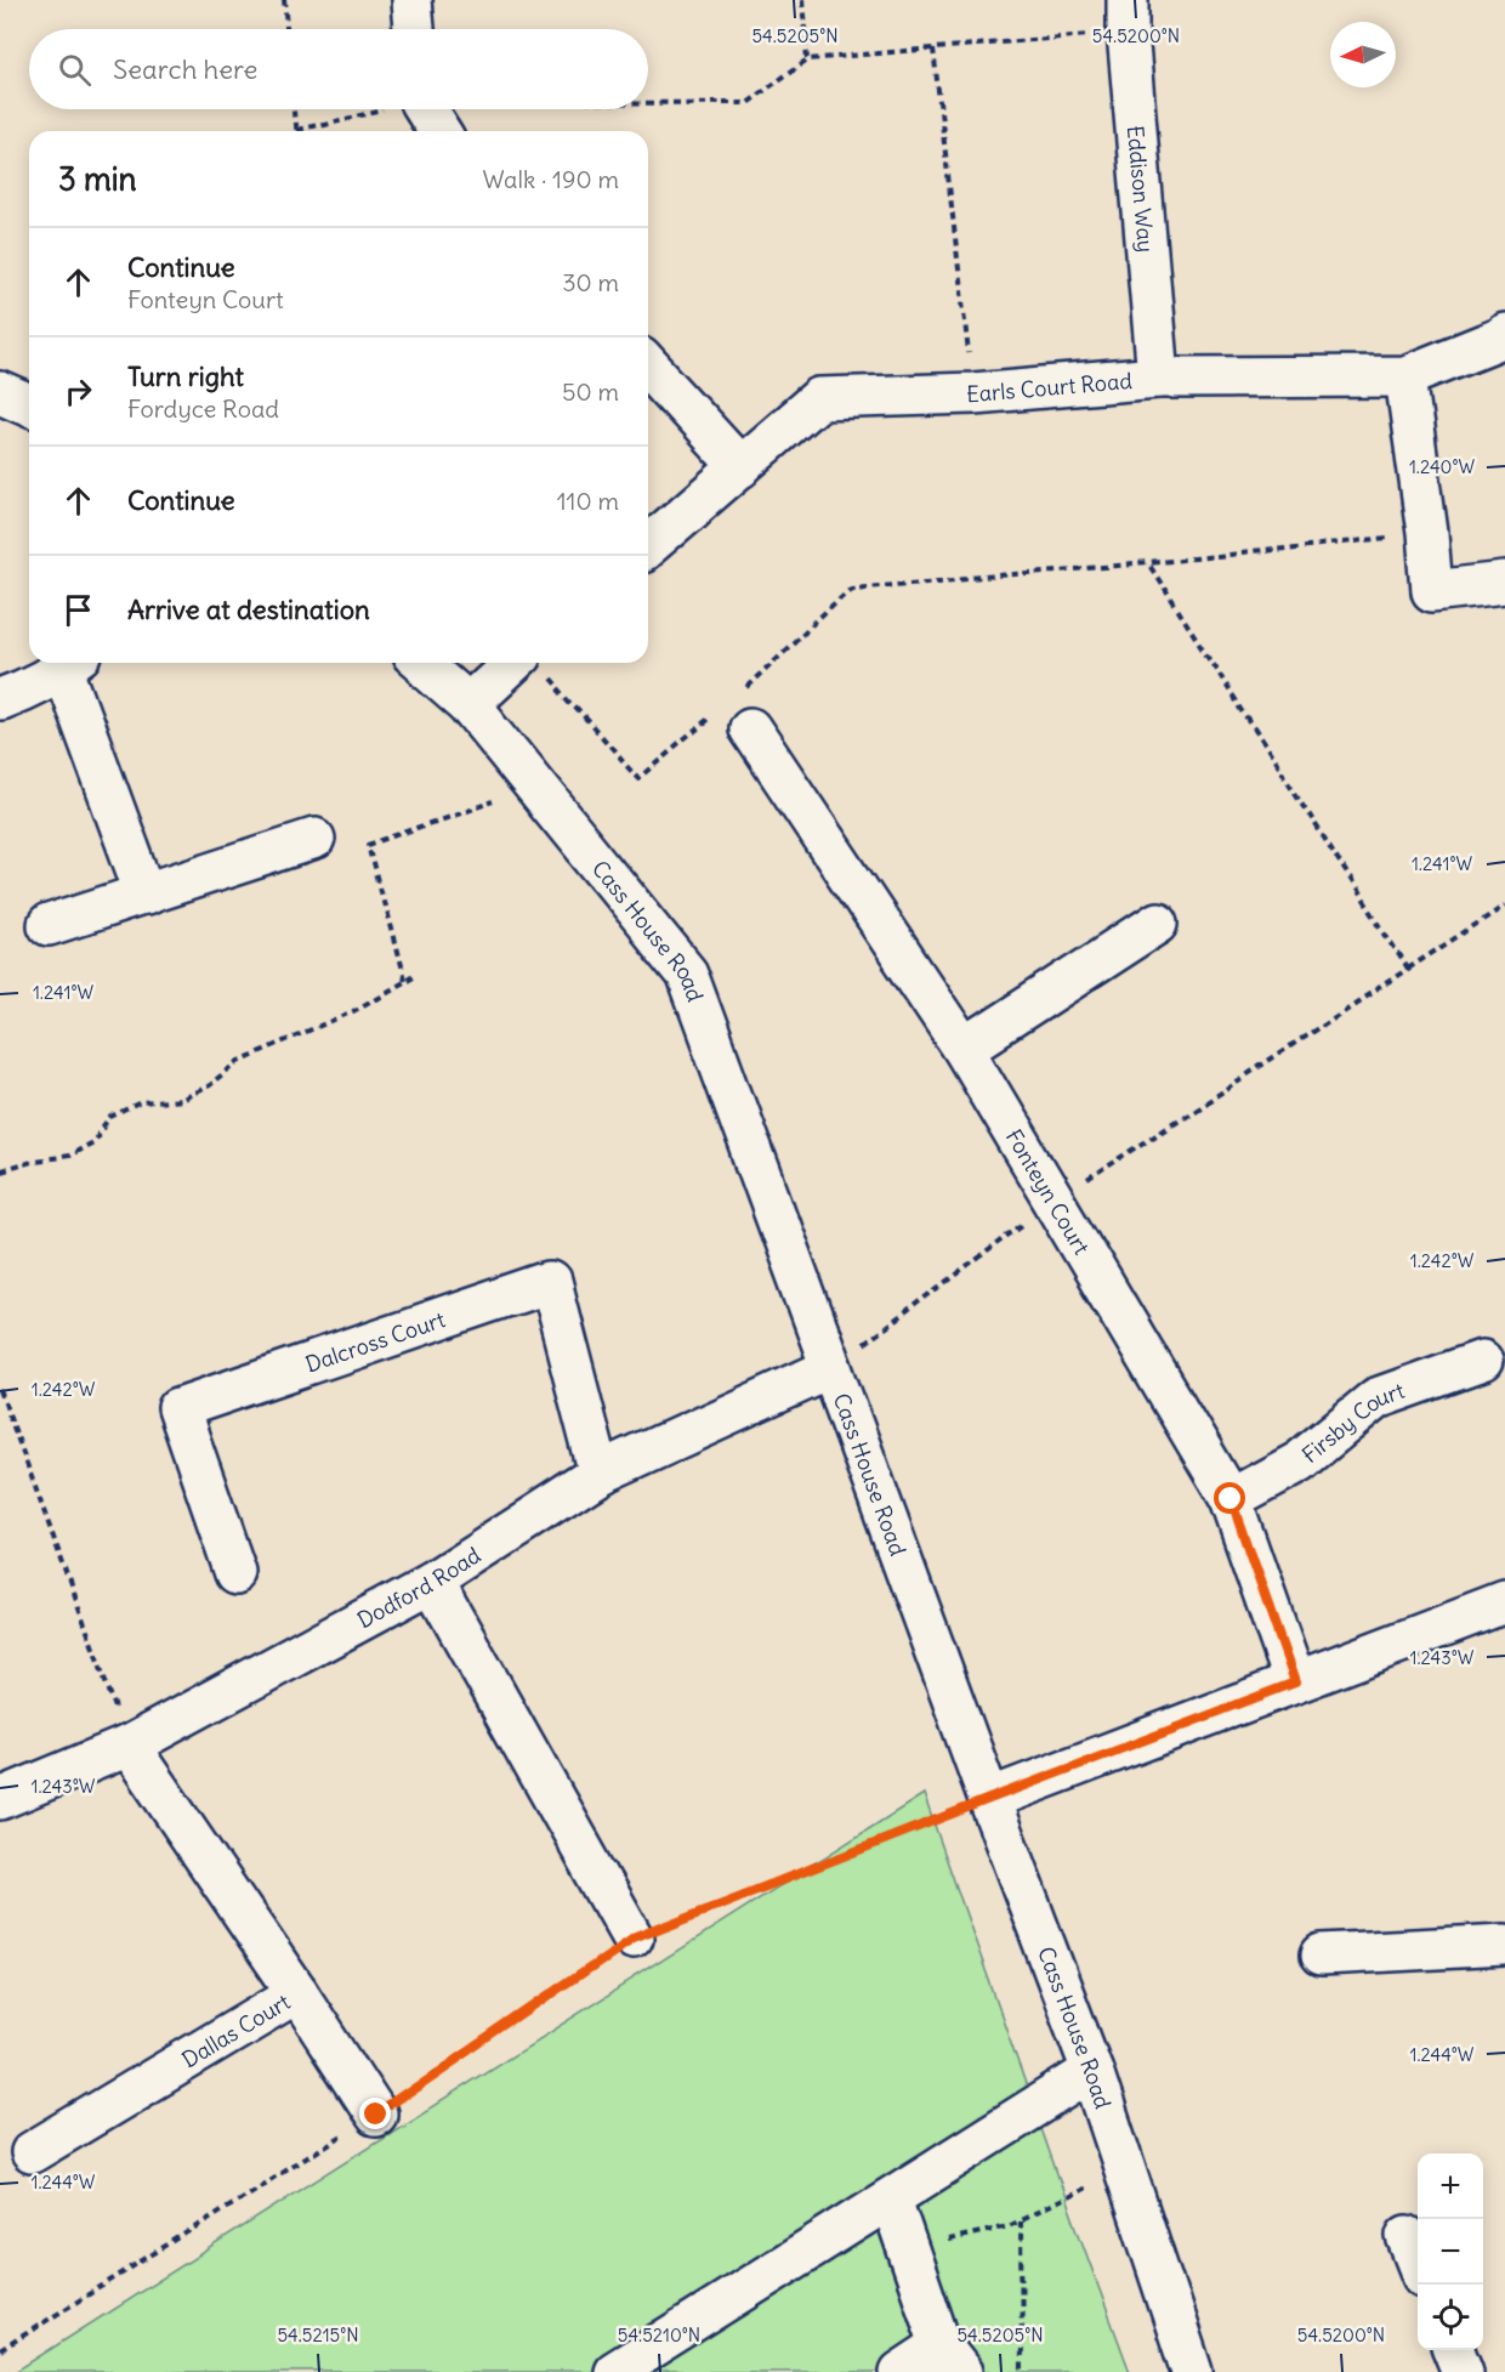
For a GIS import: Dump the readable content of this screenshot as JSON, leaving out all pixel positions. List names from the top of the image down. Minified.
{"streets":{"street":["Eddison Way","Earls Court Road","Cass House Road","Fonteyn Court","Dalcross Court","Firsby Court","Dodford Road","Dallas Court"]},"crossings":[["Eddison Way","Earls Court Road"],["Cass House Road","Dodford Road"],["Fonteyn Court","Firsby Court"],["Dalcross Court","Dodford Road"],["Dodford Road","Dallas Court"]],"north":"left","page":{"search":"Search here","heading":["3 min","Walk · 190 m"],"list":[["Continue","Fonteyn Court","30 m"],["Turn right","Fordyce Road","50 m"],["Continue","110 m"],"Arrive at destination"],"map_buttons":["+","−"]},"coordinates":["54.5205°N","54.5200°N","1.240°W","1.241°W","1.242°W","1.243°W","1.244°W","54.5215°N","54.5210°N"]}
